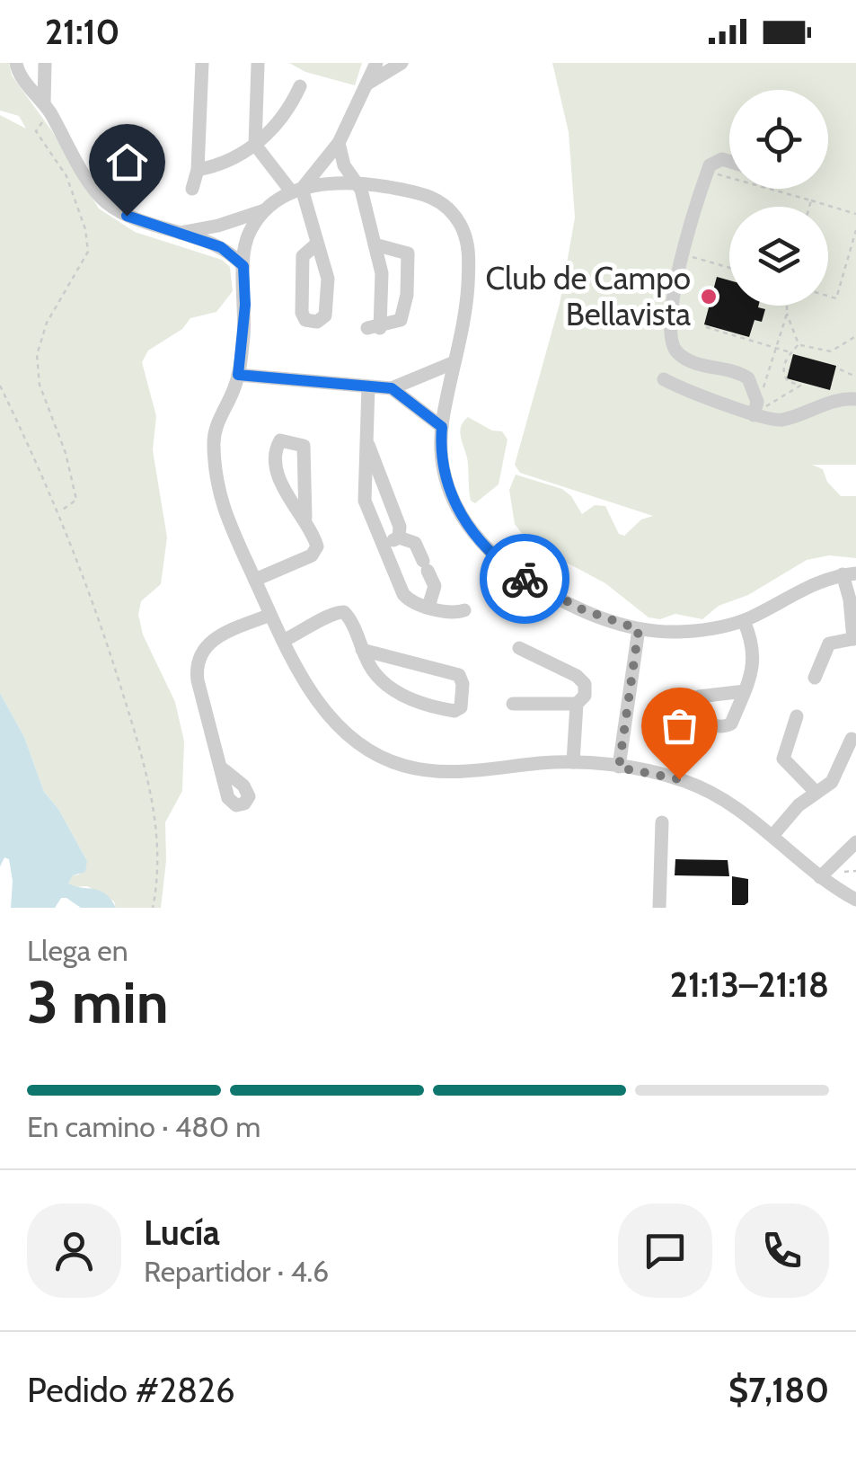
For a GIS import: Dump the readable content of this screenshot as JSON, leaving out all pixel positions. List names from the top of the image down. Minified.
{"places":["Club de Campo Bellavista"],"page":{"status":"21:10","heading":["3 min","Llega en","21:13–21:18"],"panel":["Lucía","Repartidor · 4.6","Pedido #2826","$7,180"],"bar":"En camino · 480 m"}}
